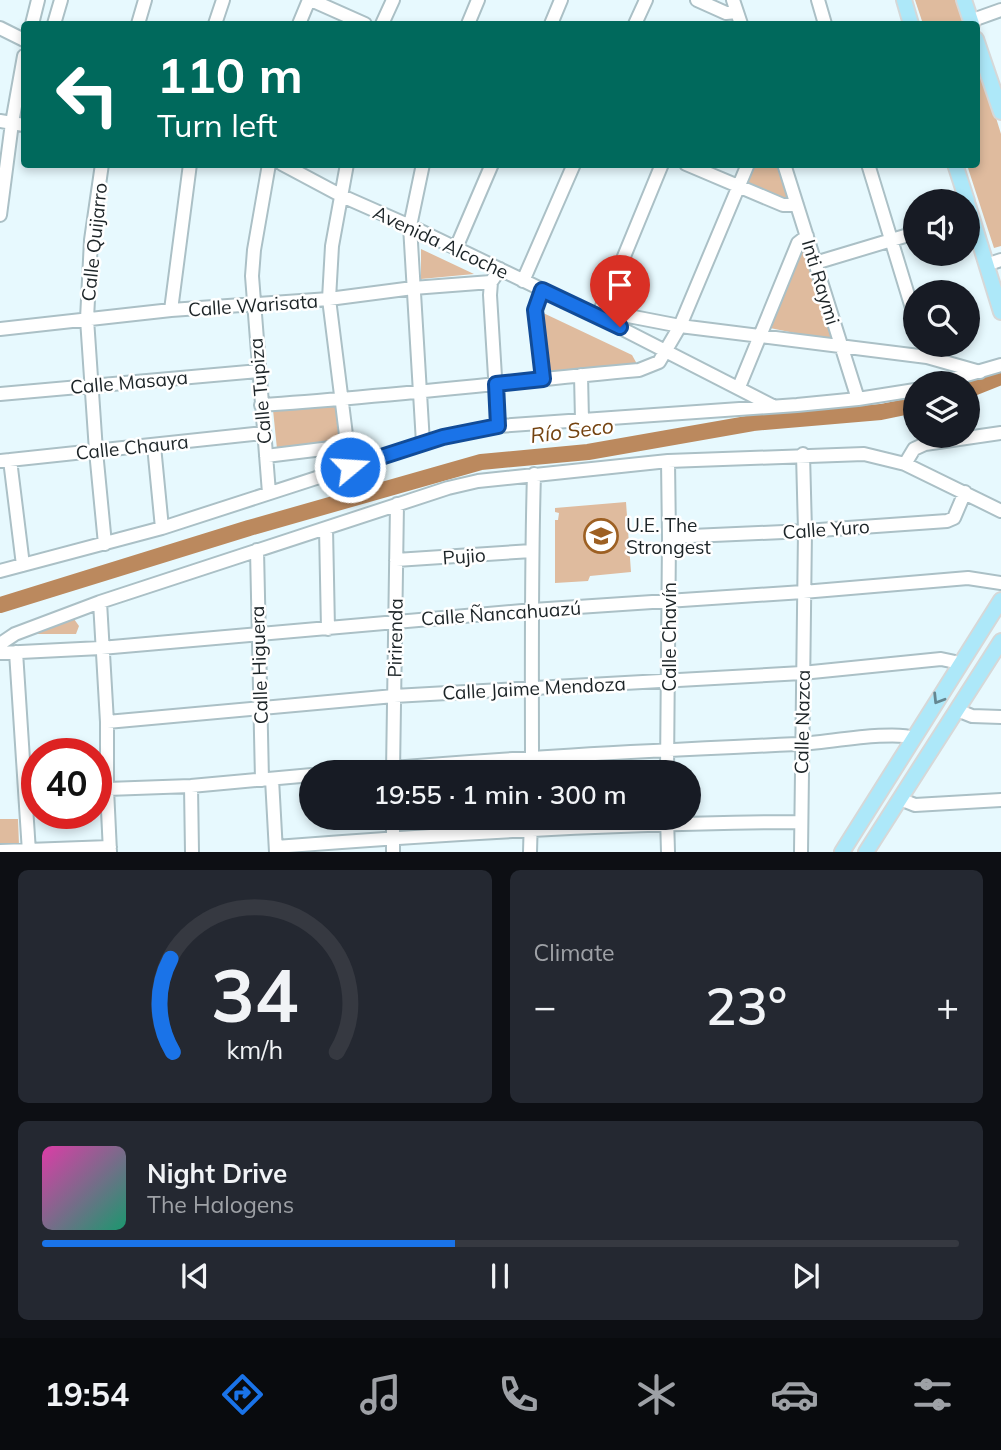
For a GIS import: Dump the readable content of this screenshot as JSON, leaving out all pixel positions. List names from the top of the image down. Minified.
{"streets":{"street":["Calle Quijarro","Avenida Alcoche","Inti Raymi","Calle Warisata","Calle Masaya","Calle Tupiza","Calle Chaura","Calle Yuro","Pujio","Calle Ñancahuazú","Calle Chavín","Pirirenda","Calle Higuera","Calle Jaime Mendoza","Calle Nazca"]},"crossings":[["Calle Quijarro","Calle Warisata"],["Calle Quijarro","Calle Masaya"],["Calle Quijarro","Calle Chaura"],["Calle Warisata","Calle Tupiza"],["Calle Masaya","Calle Tupiza"],["Calle Tupiza","Calle Chaura"],["Calle Yuro","Calle Chavín"],["Calle Yuro","Calle Nazca"],["Pujio","Pirirenda"],["Calle Ñancahuazú","Calle Chavín"],["Calle Ñancahuazú","Pirirenda"],["Calle Ñancahuazú","Calle Higuera"],["Calle Ñancahuazú","Calle Nazca"],["Calle Chavín","Calle Jaime Mendoza"],["Pirirenda","Calle Jaime Mendoza"],["Calle Higuera","Calle Jaime Mendoza"],["Calle Jaime Mendoza","Calle Nazca"]],"water":["Río Seco"],"places":{"school or university":["U.E. The Strongest"]},"page":{"turn":["110 m","Turn left"],"limit":"40","trip":"19:55 · 1 min · 300 m","tile":"Climate","heat":["−","23°","+"],"song":["Night Drive","The Halogens"],"tabs":"19:54","gauge":["34","km/h"]}}
